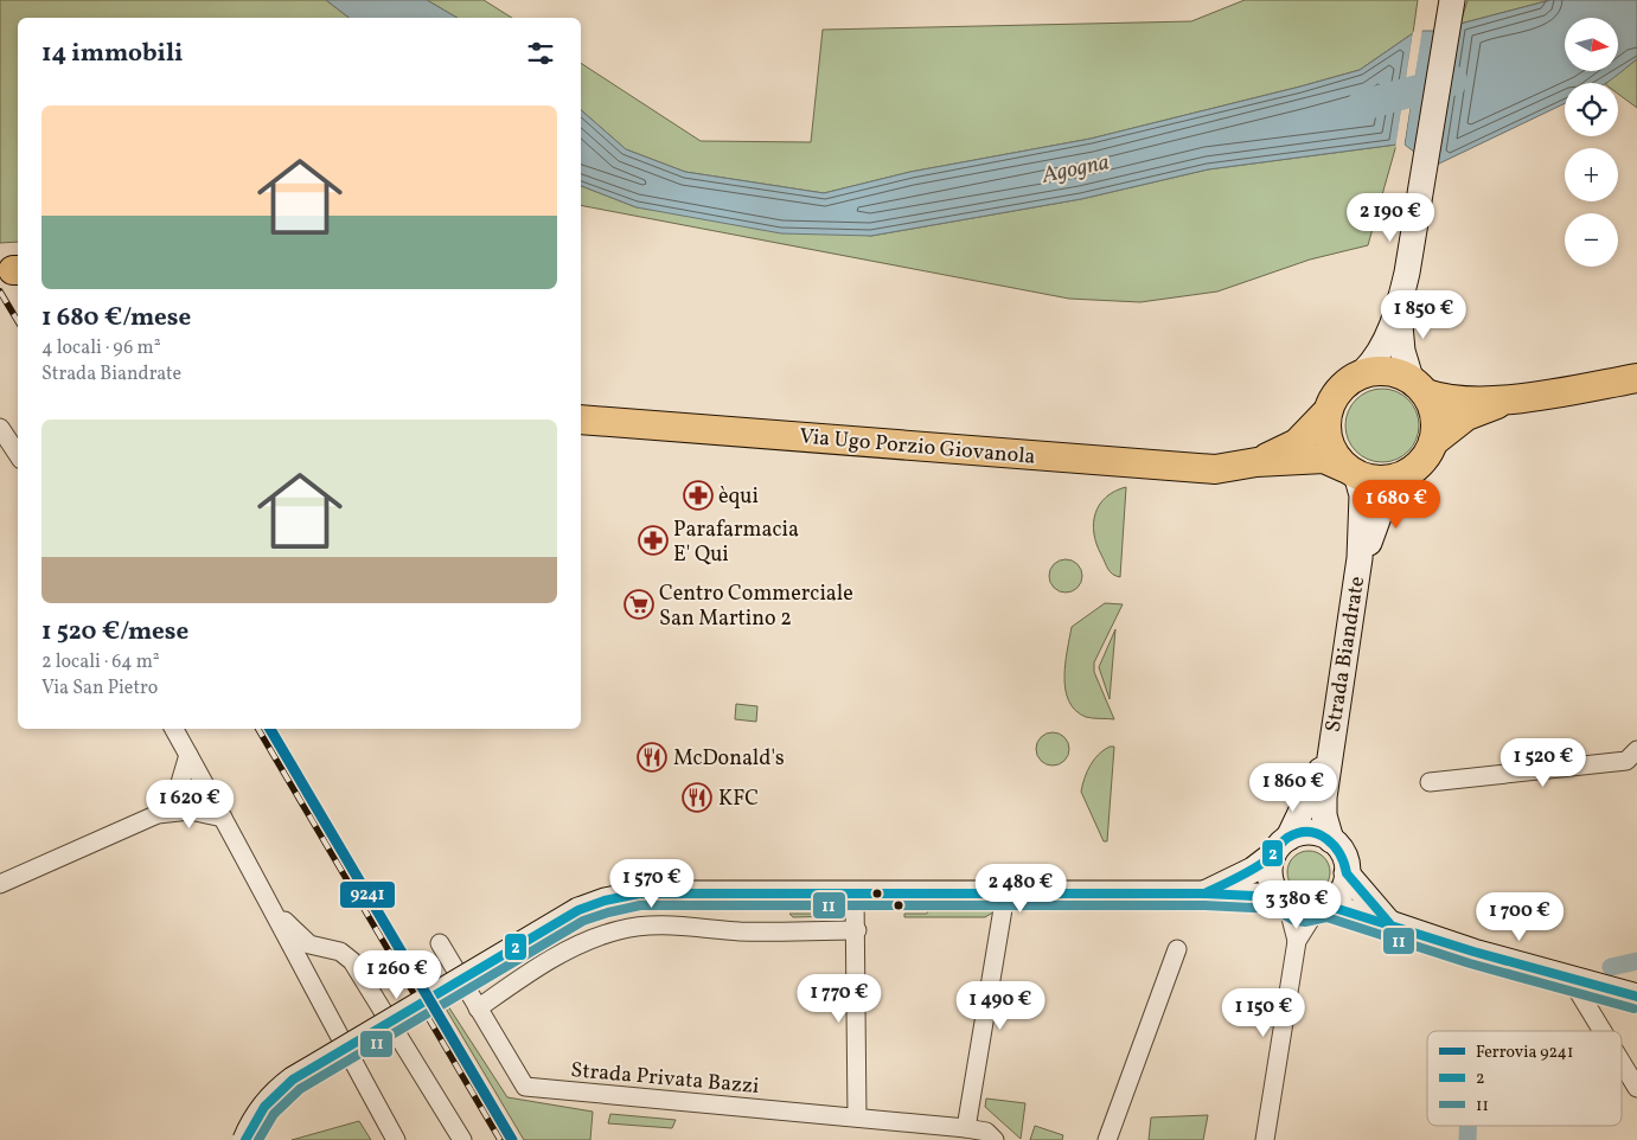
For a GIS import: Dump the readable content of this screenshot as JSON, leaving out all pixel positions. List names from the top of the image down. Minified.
{"streets":{"main road":["Via Ugo Porzio Giovanola","Strada Biandrate"],"street":["Strada Privata Bazzi"]},"crossings":[["Via Ugo Porzio Giovanola","Strada Biandrate"]],"water":["Agogna"],"places":{"pharmacy":["èqui","Parafarmacia E' Qui"],"supermarket":["Centro Commerciale San Martino 2"],"restaurant":["McDonald's","KFC"]},"lines":["rail line 9241","transit line 2","transit line 11"],"legend":["Ferrovia 9241","2","11"],"north":"right","page":{"map_buttons":["+","−"],"heading":"14 immobili","list":[{"name":"1 680 €/mese","note":"4 locali · 96 m² · Strada Biandrate"},{"name":"1 520 €/mese","note":"2 locali · 64 m² · Via San Pietro"}],"price":["2 190 €","1 850 €","1 680 €","1 520 €","1 860 €","1 620 €","1 570 €","2 480 €","3 380 €","1 700 €","1 260 €","1 770 €","1 490 €","1 150 €"]}}
